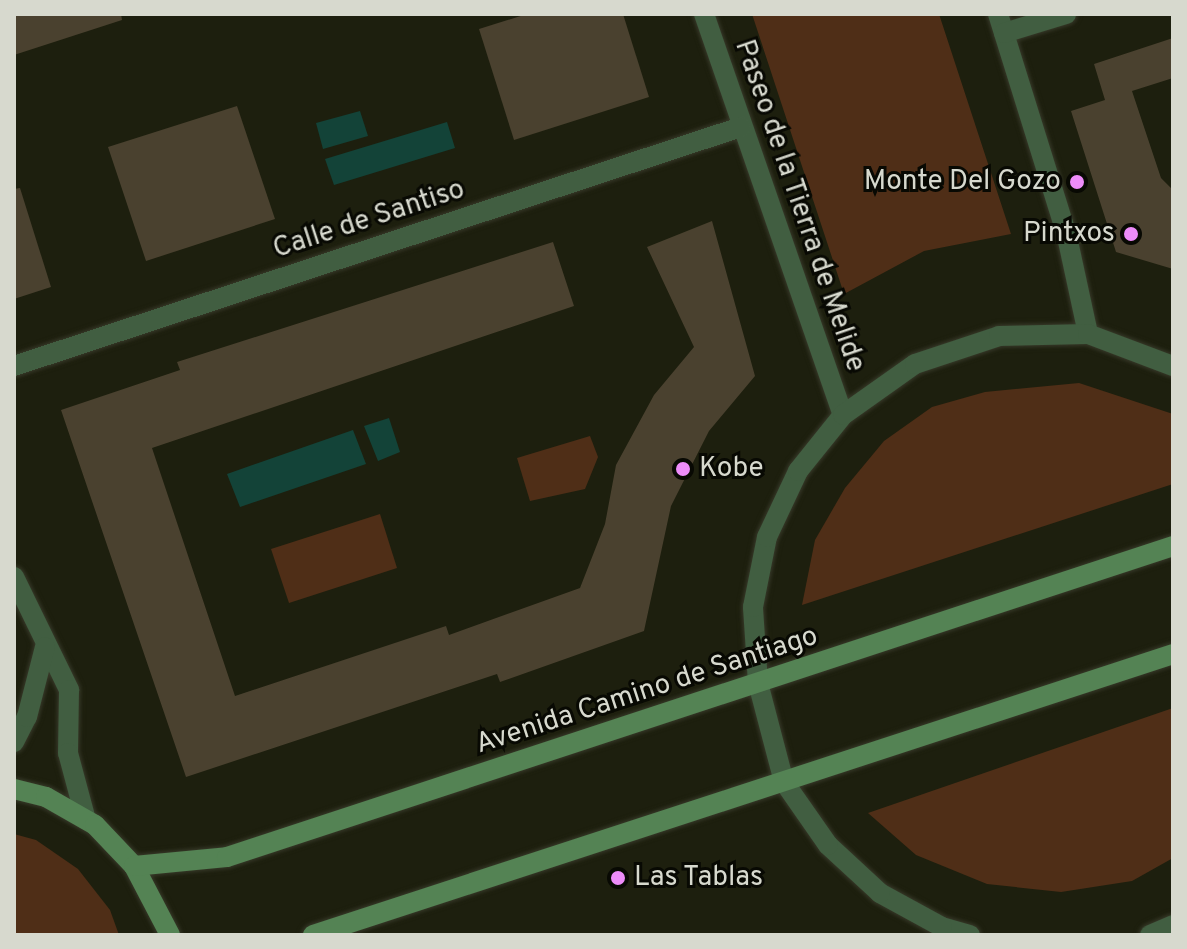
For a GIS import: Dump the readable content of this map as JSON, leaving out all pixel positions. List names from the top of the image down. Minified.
{"streets":{"street":["Paseo de la Tierra de Melide","Calle de Santiso","Avenida Camino de Santiago"]},"crossings":[["Paseo de la Tierra de Melide","Calle de Santiso"]],"places":["Monte Del Gozo","Pintxos","Kobe","Las Tablas"]}
